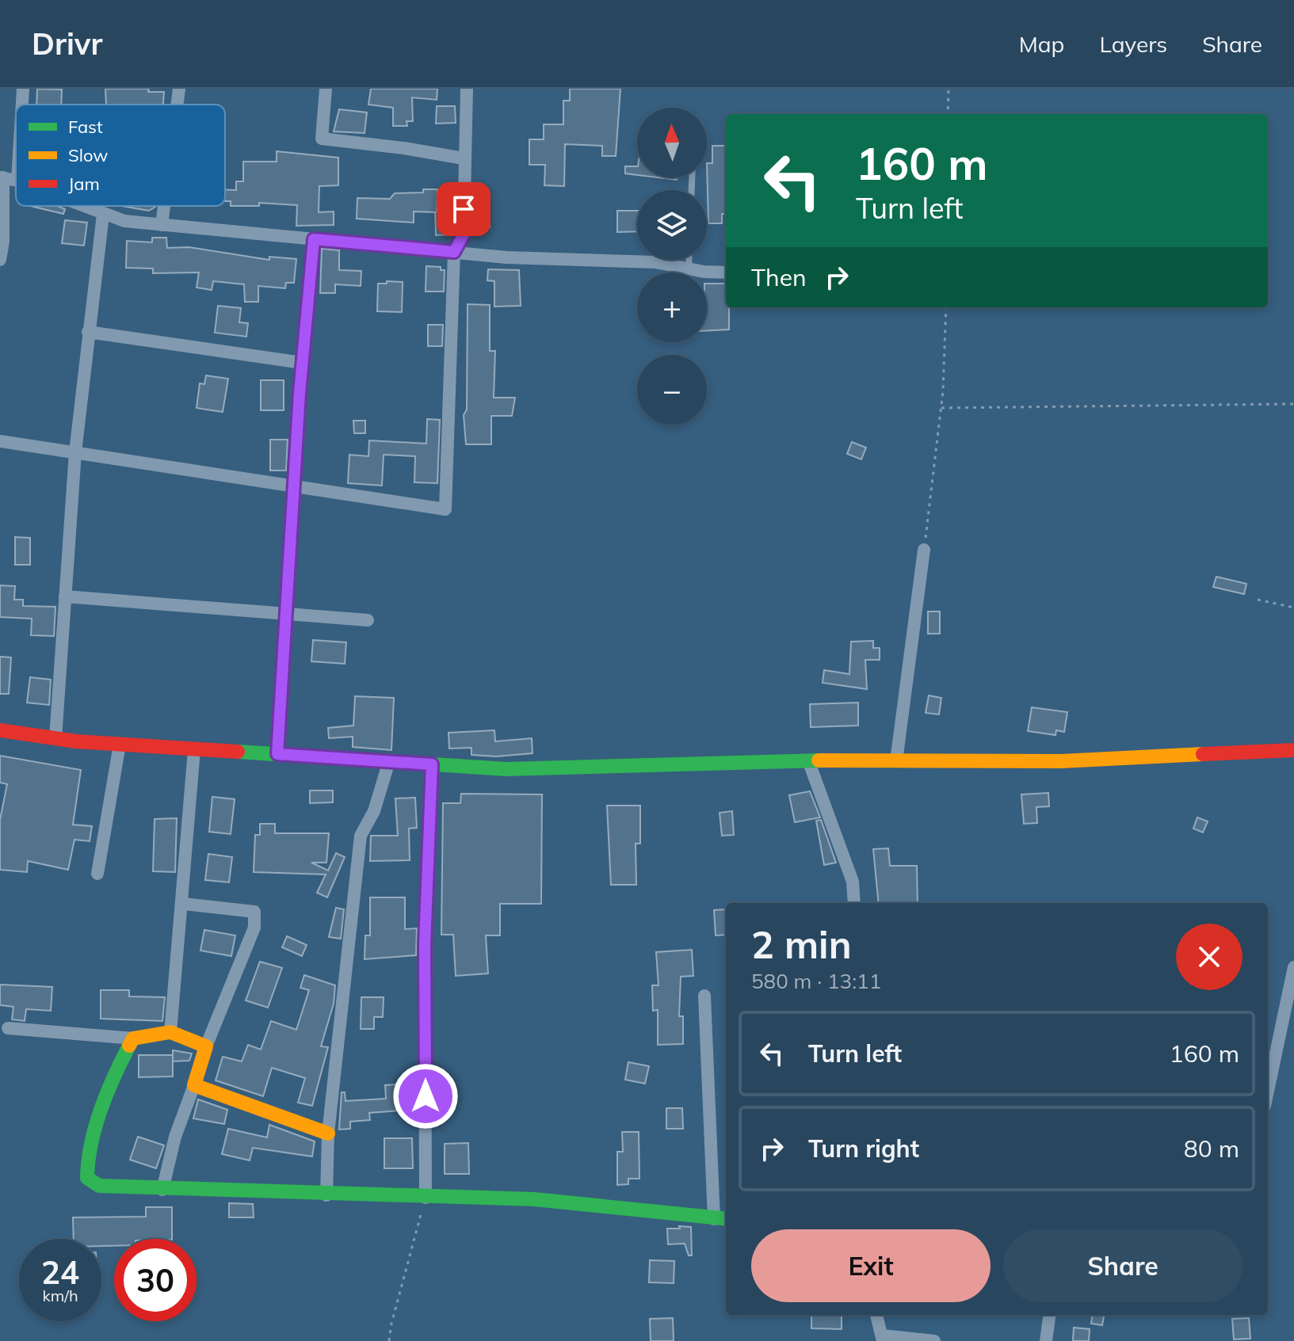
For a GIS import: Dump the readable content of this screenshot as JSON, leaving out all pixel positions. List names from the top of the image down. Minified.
{"legend":["Fast","Slow","Jam"],"north":"top","page":{"header":"Drivr","nav":["Map","Layers","Share"],"map_buttons":["+","−"],"turn":["160 m","Turn left"],"then":"Then","heading":["2 min","580 m · 13:11"],"list":[{"name":"Turn left","value":"160 m"},{"name":"Turn right","value":"80 m"}],"buttons":["Exit","Share"],"speed":"24 km/h","limit":"30"}}
